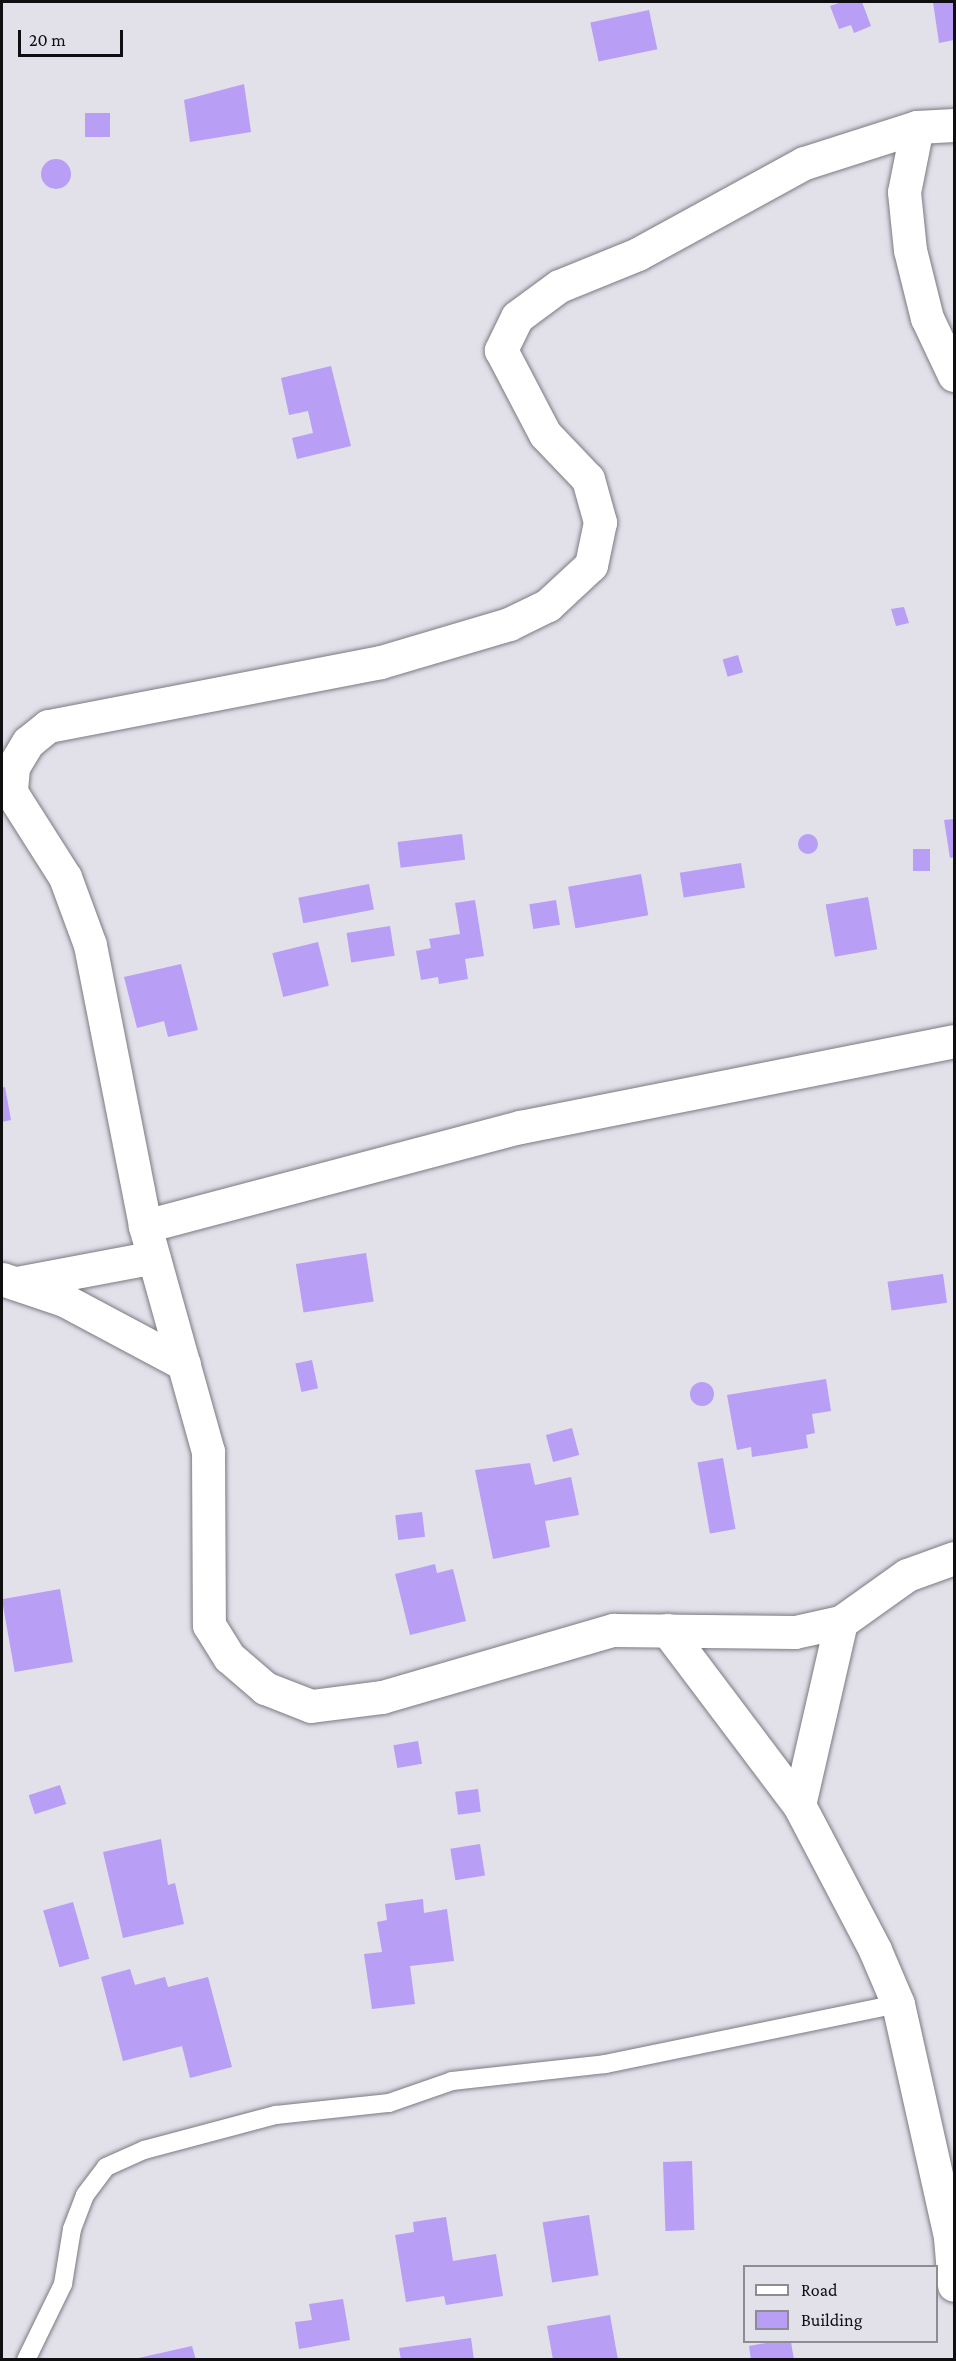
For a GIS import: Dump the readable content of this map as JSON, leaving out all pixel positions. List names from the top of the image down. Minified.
{"legend":["Road","Building"],"scale_bar":"20 m"}
